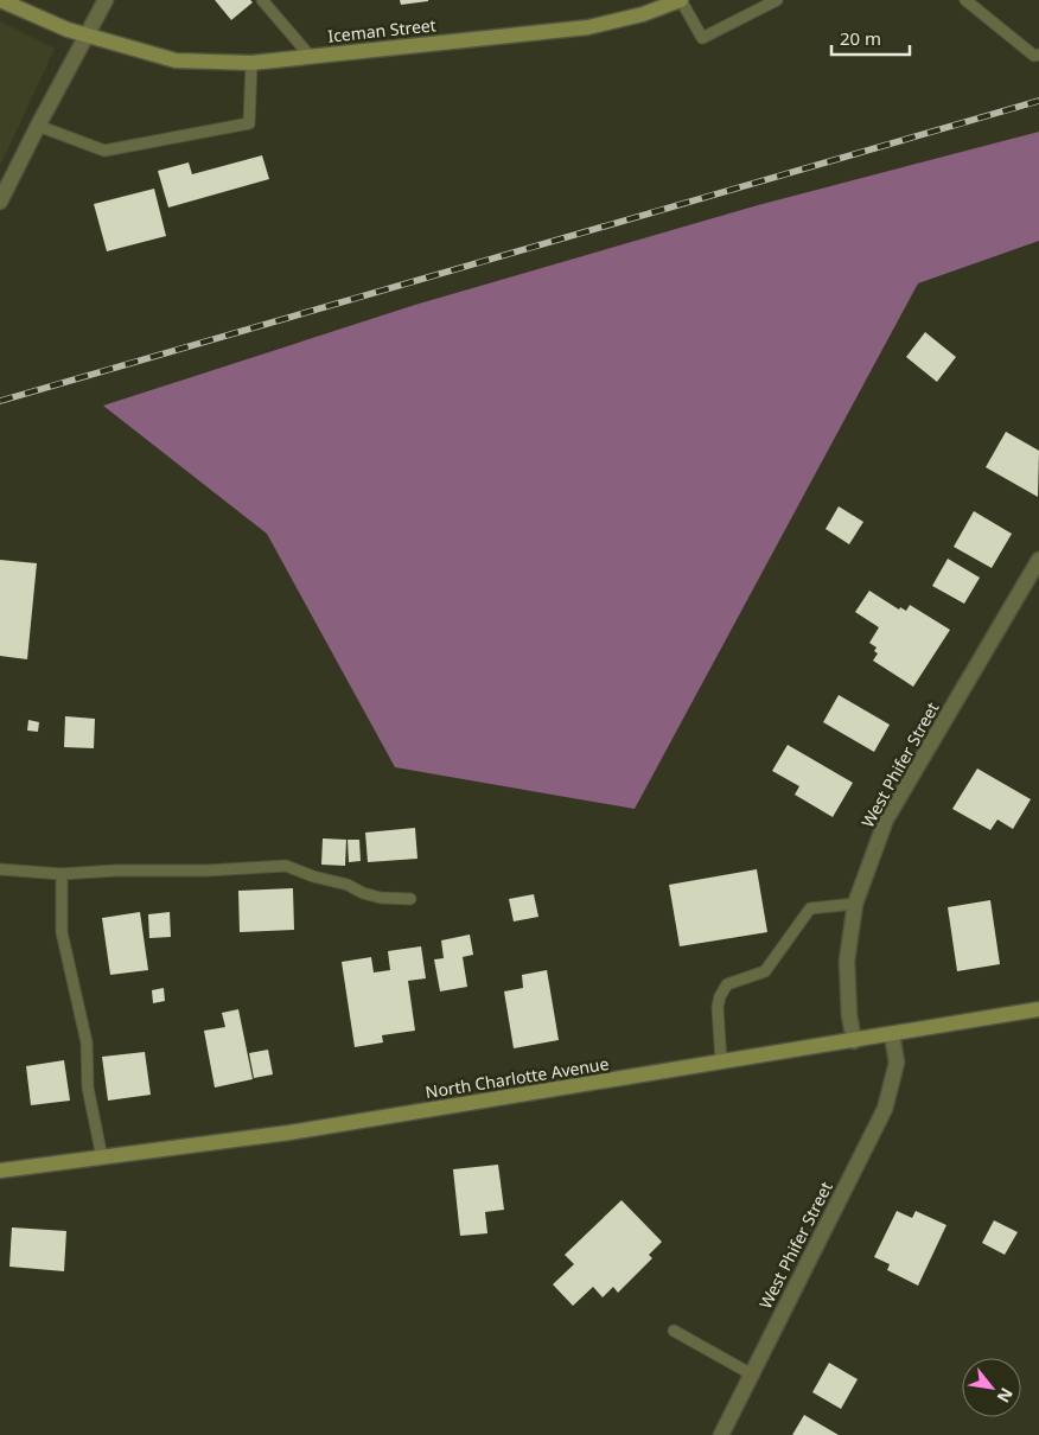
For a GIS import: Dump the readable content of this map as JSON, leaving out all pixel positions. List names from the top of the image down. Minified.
{"streets":{"main road":["Iceman Street","North Charlotte Avenue"],"street":["West Phifer Street"]},"crossings":[["West Phifer Street","North Charlotte Avenue"]],"scale_bar":"20 m","north":"bottom right"}
